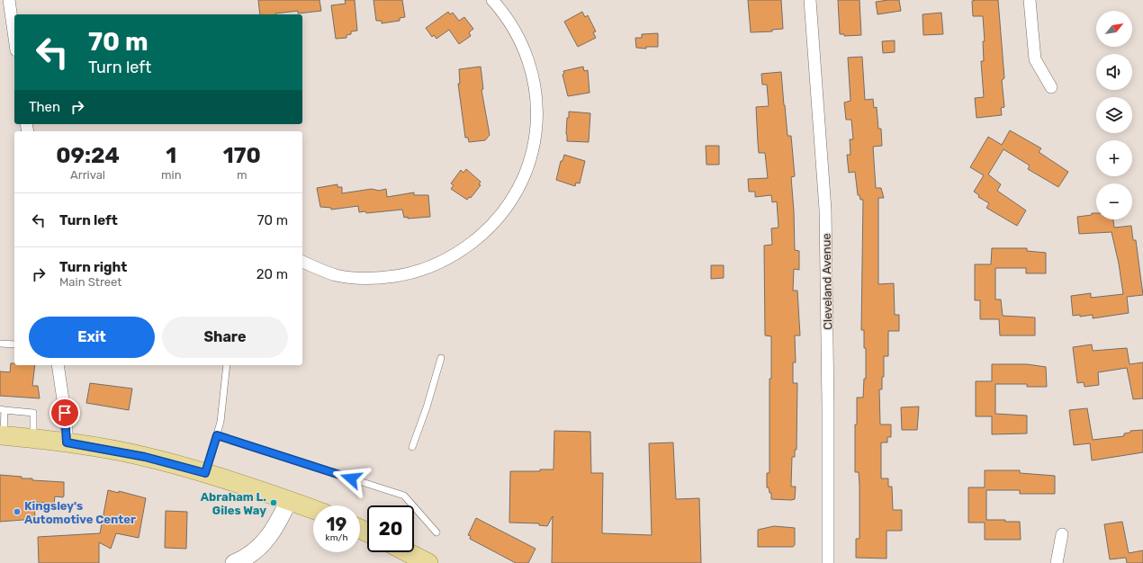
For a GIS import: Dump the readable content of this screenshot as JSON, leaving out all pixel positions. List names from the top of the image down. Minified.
{"streets":{"street":["Cleveland Avenue"]},"places":["Abraham L. Giles Way","Kingsley's Automotive Center"],"north":"top right","page":{"map_buttons":["+","−"],"turn":["70 m","Turn left"],"then":"Then","eta":["09:24","Arrival","1","min","170","m"],"list":[{"name":"Turn left","value":"70 m"},{"name":"Turn right","note":"Main Street","value":"20 m"}],"buttons":["Exit","Share"],"speed":"19 km/h","limit":"20"}}
